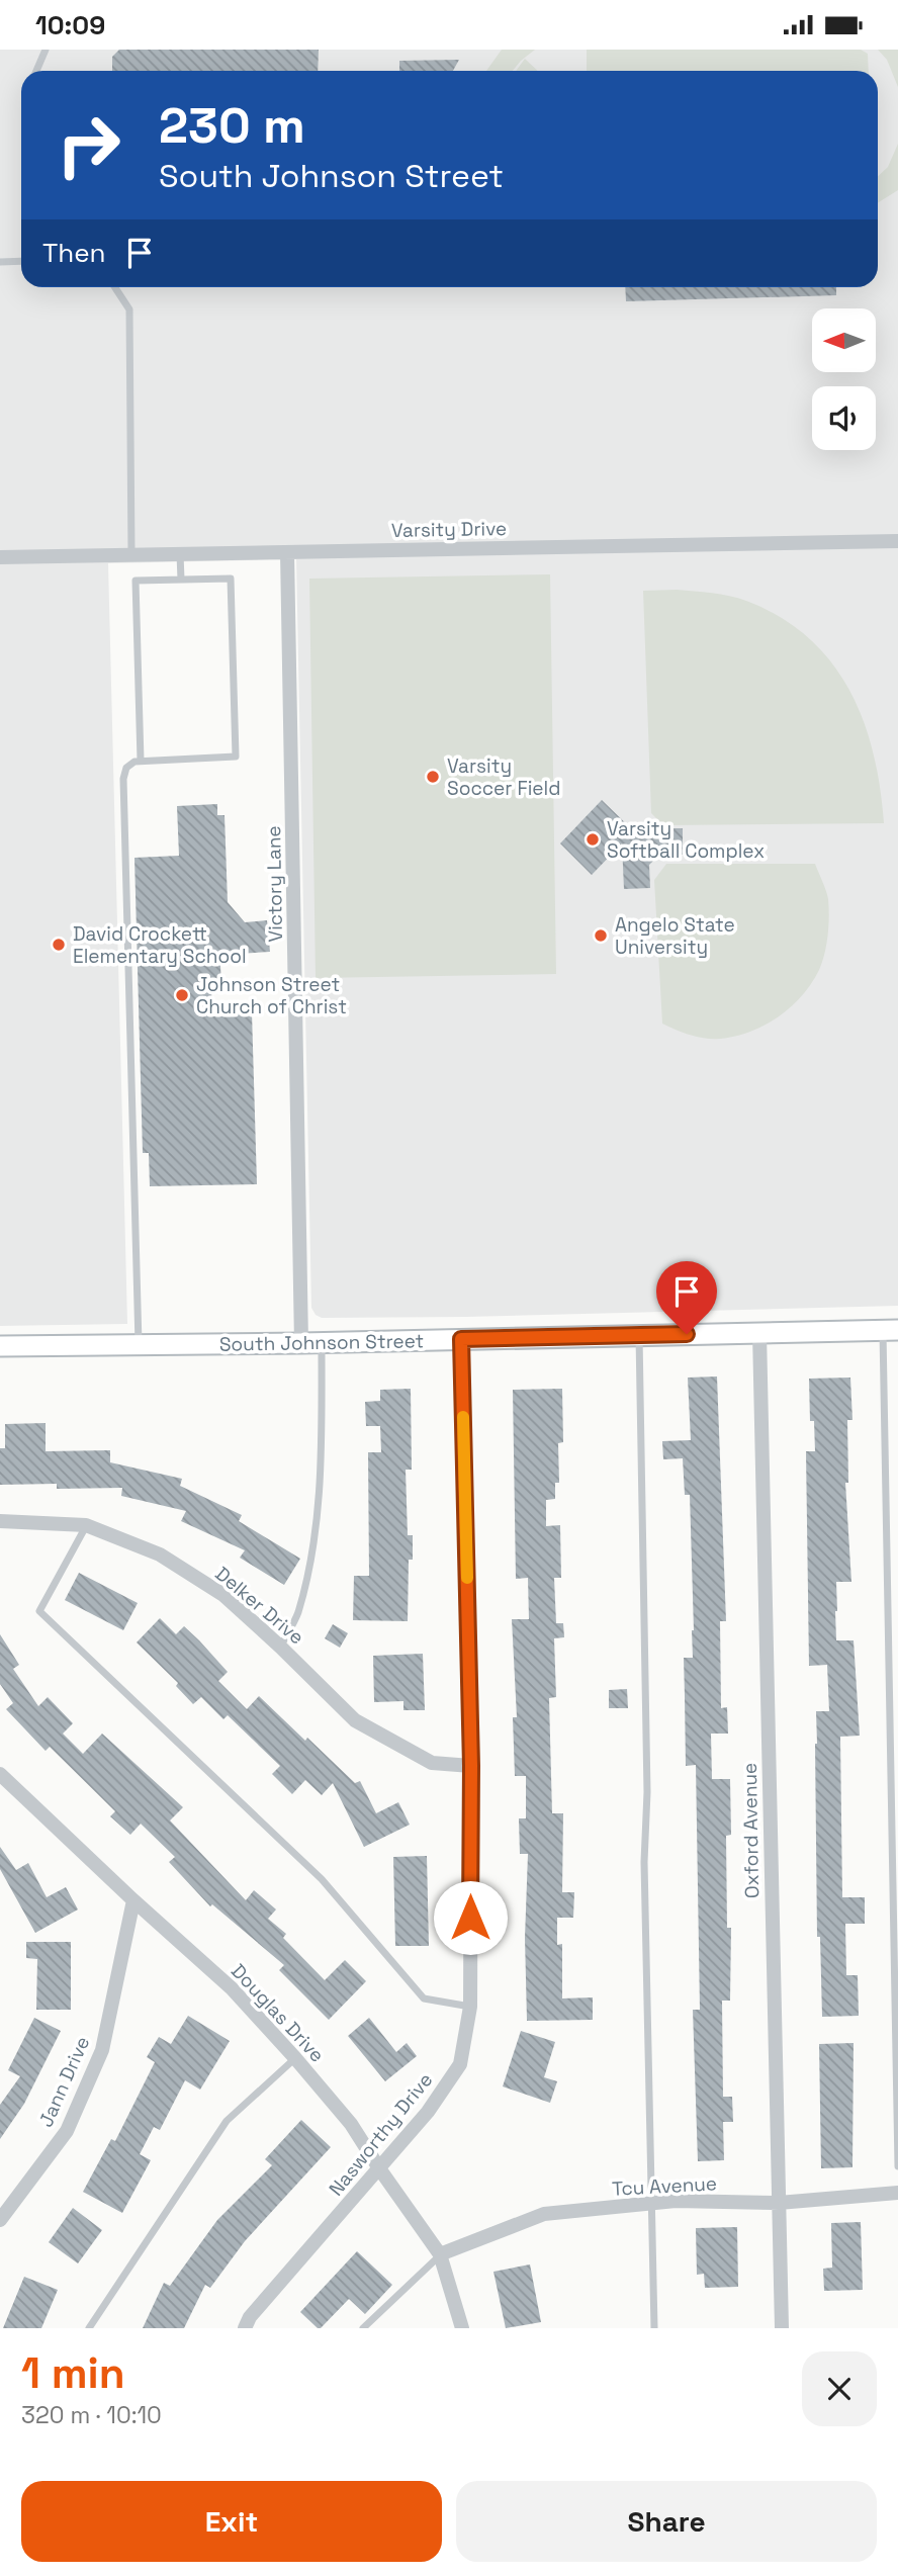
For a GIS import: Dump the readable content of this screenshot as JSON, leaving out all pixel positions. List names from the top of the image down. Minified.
{"streets":{"main road":["South Johnson Street"],"street":["Varsity Drive","Victory Lane","Delker Drive","Oxford Avenue","Douglas Drive","Jann Drive","Nasworthy Drive","Tcu Avenue"]},"crossings":[["Varsity Drive","Victory Lane"],["Victory Lane","South Johnson Street"],["South Johnson Street","Oxford Avenue"],["South Johnson Street","Nasworthy Drive"],["Delker Drive","Nasworthy Drive"],["Oxford Avenue","Tcu Avenue"],["Douglas Drive","Jann Drive"],["Douglas Drive","Nasworthy Drive"],["Douglas Drive","Tcu Avenue"]],"places":["Varsity Soccer Field","Varsity Softball Complex","Angelo State University","David Crockett Elementary School","Johnson Street Church of Christ"],"north":"left","page":{"status":"10:09","turn":["230 m","South Johnson Street"],"then":"Then","heading":["1 min","320 m · 10:10"],"buttons":["Exit","Share"]}}
